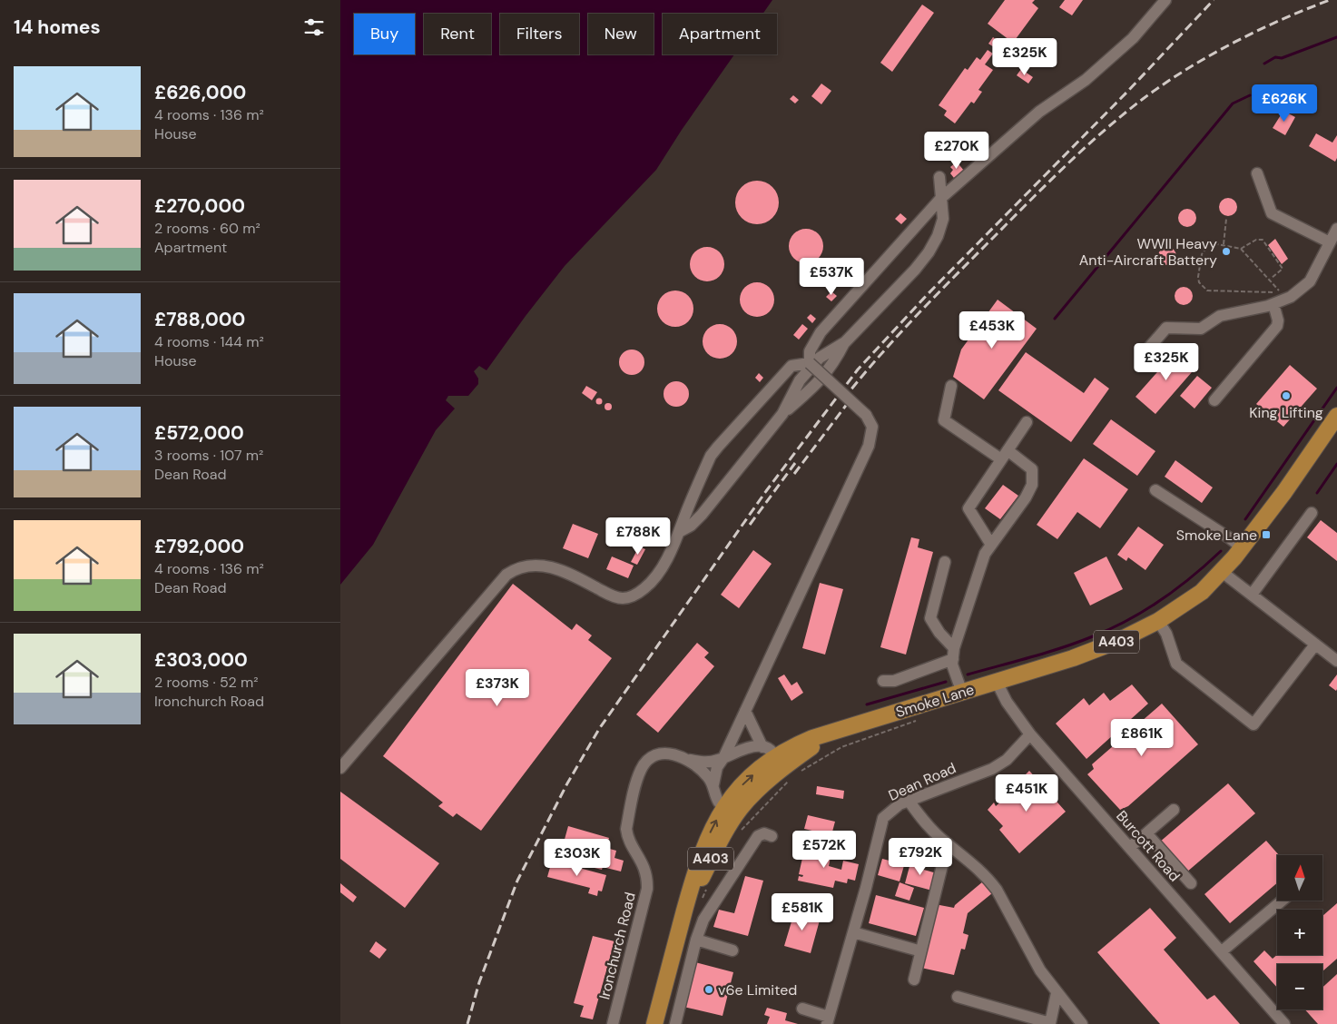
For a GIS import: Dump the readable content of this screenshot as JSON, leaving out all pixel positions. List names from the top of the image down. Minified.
{"streets":{"highway":["A403","Smoke Lane"],"street":["Dean Road","Burcott Road","Ironchurch Road"]},"crossings":[["A403","Smoke Lane"],["A403","Ironchurch Road"],["Smoke Lane","Burcott Road"],["Dean Road","Burcott Road"]],"places":{"other":["WWII Heavy Anti-Aircraft Battery","King Lifting","v6e Limited"],"transit":["Smoke Lane"]},"north":"top","page":{"heading":"14 homes","chip":["Buy","Rent","Filters","New","Apartment"],"price":["£325K","£626K","£270K","£537K","£453K","£325K","£788K","£373K","£861K","£451K","£572K","£792K","£303K","£581K"],"list":[{"name":"£626,000","note":"4 rooms · 136 m² · House"},{"name":"£270,000","note":"2 rooms · 60 m² · Apartment"},{"name":"£788,000","note":"4 rooms · 144 m² · House"},{"name":"£572,000","note":"3 rooms · 107 m² · Dean Road"},{"name":"£792,000","note":"4 rooms · 136 m² · Dean Road"},{"name":"£303,000","note":"2 rooms · 52 m² · Ironchurch Road"}],"map_buttons":["+","−"]}}
